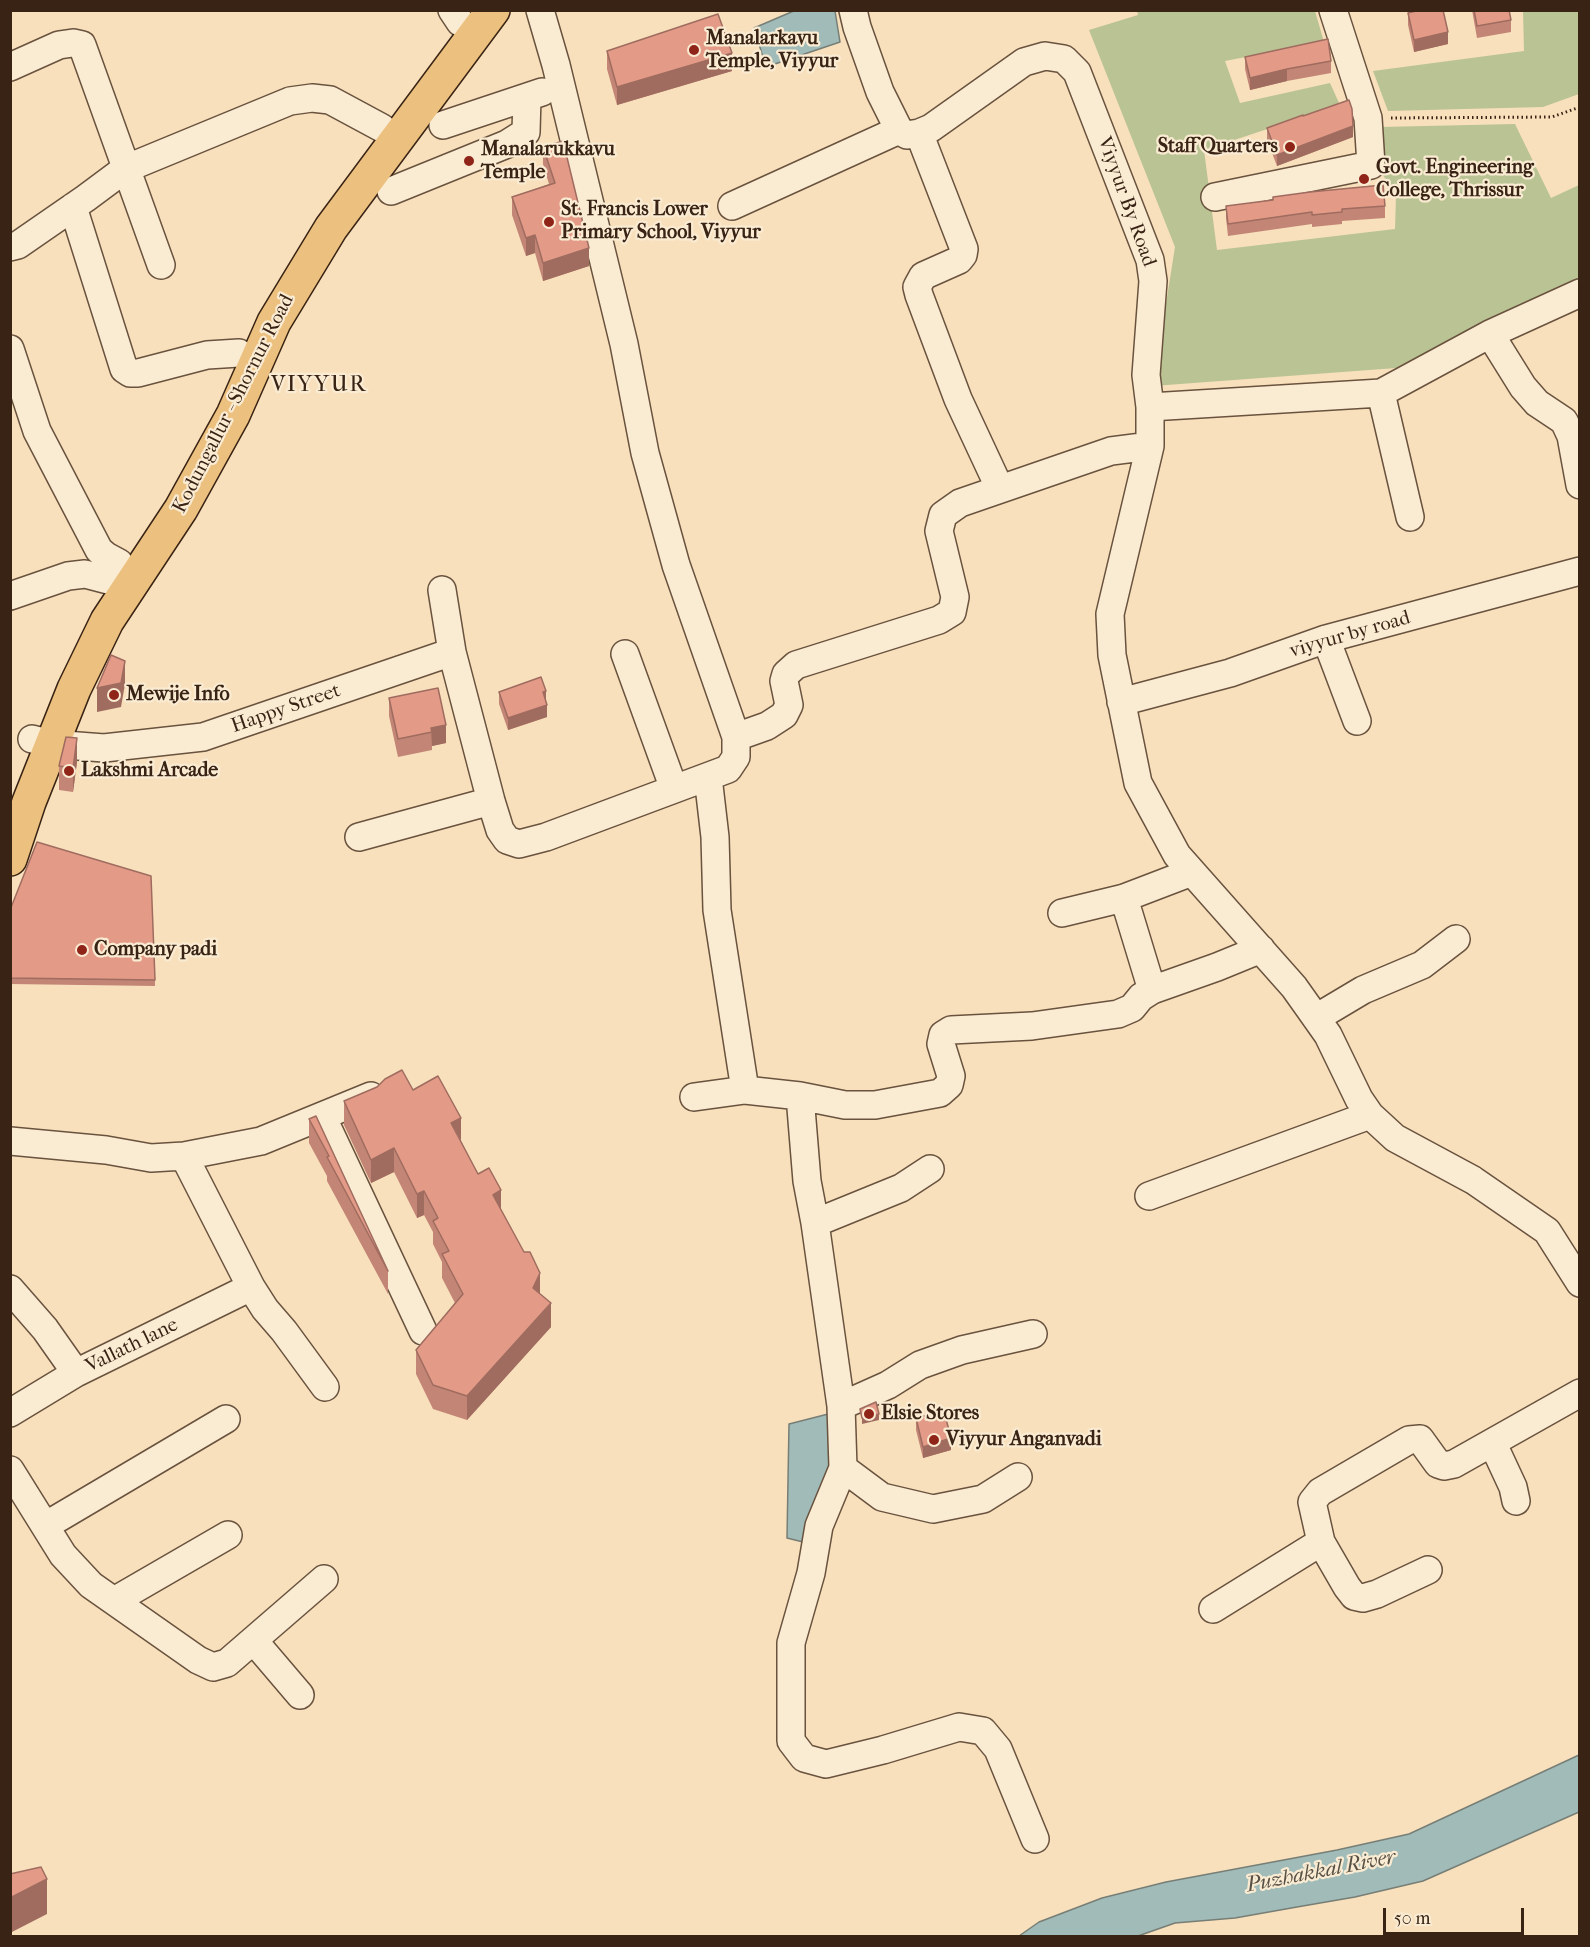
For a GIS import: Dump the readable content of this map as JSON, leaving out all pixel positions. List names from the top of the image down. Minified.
{"streets":{"main road":["Kodungallur - Shornur Road"],"street":["Viyyur By Road","viyyur by road","Happy Street","Vallath lane"]},"crossings":[["Viyyur By Road","viyyur by road"],["Kodungallur - Shornur Road","Happy Street"]],"districts":["VIYYUR"],"water":["Puzhakkal River"],"places":["Manalarkavu Temple, Viyyur","Staff Quarters","Manalarukkavu Temple","Govt. Engineering College, Thrissur","St. Francis Lower Primary School, Viyyur","Mewije Info","Lakshmi Arcade","Company padi","Elsie Stores","Viyyur Anganvadi"],"scale_bar":"50 m"}
